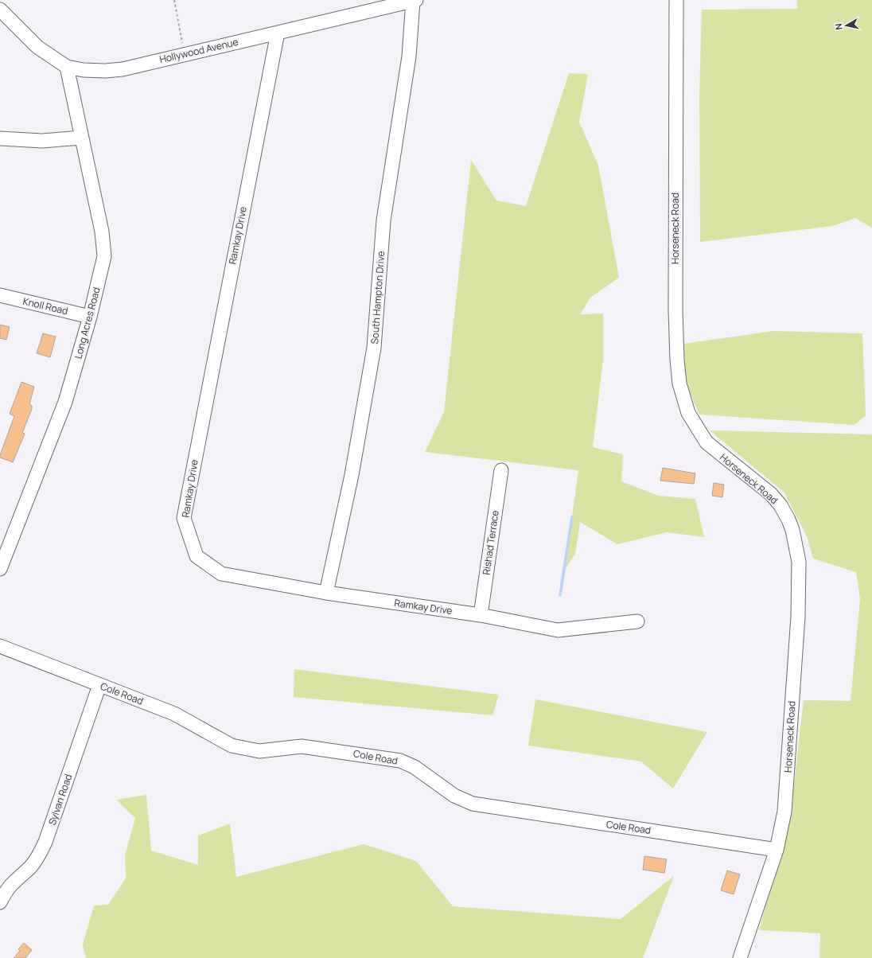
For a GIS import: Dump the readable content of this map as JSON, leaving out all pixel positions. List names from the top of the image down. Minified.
{"streets":{"street":["Hollywood Avenue","Horseneck Road","Ramkay Drive","South Hampton Drive","Knoll Road","Long Acres Road","Rishad Terrace","Cole Road","Sylvan Road"]},"crossings":[["Hollywood Avenue","Ramkay Drive"],["Hollywood Avenue","South Hampton Drive"],["Hollywood Avenue","Long Acres Road"],["Horseneck Road","Cole Road"],["Ramkay Drive","South Hampton Drive"],["Ramkay Drive","Rishad Terrace"],["Knoll Road","Long Acres Road"],["Cole Road","Sylvan Road"]],"north":"left"}
